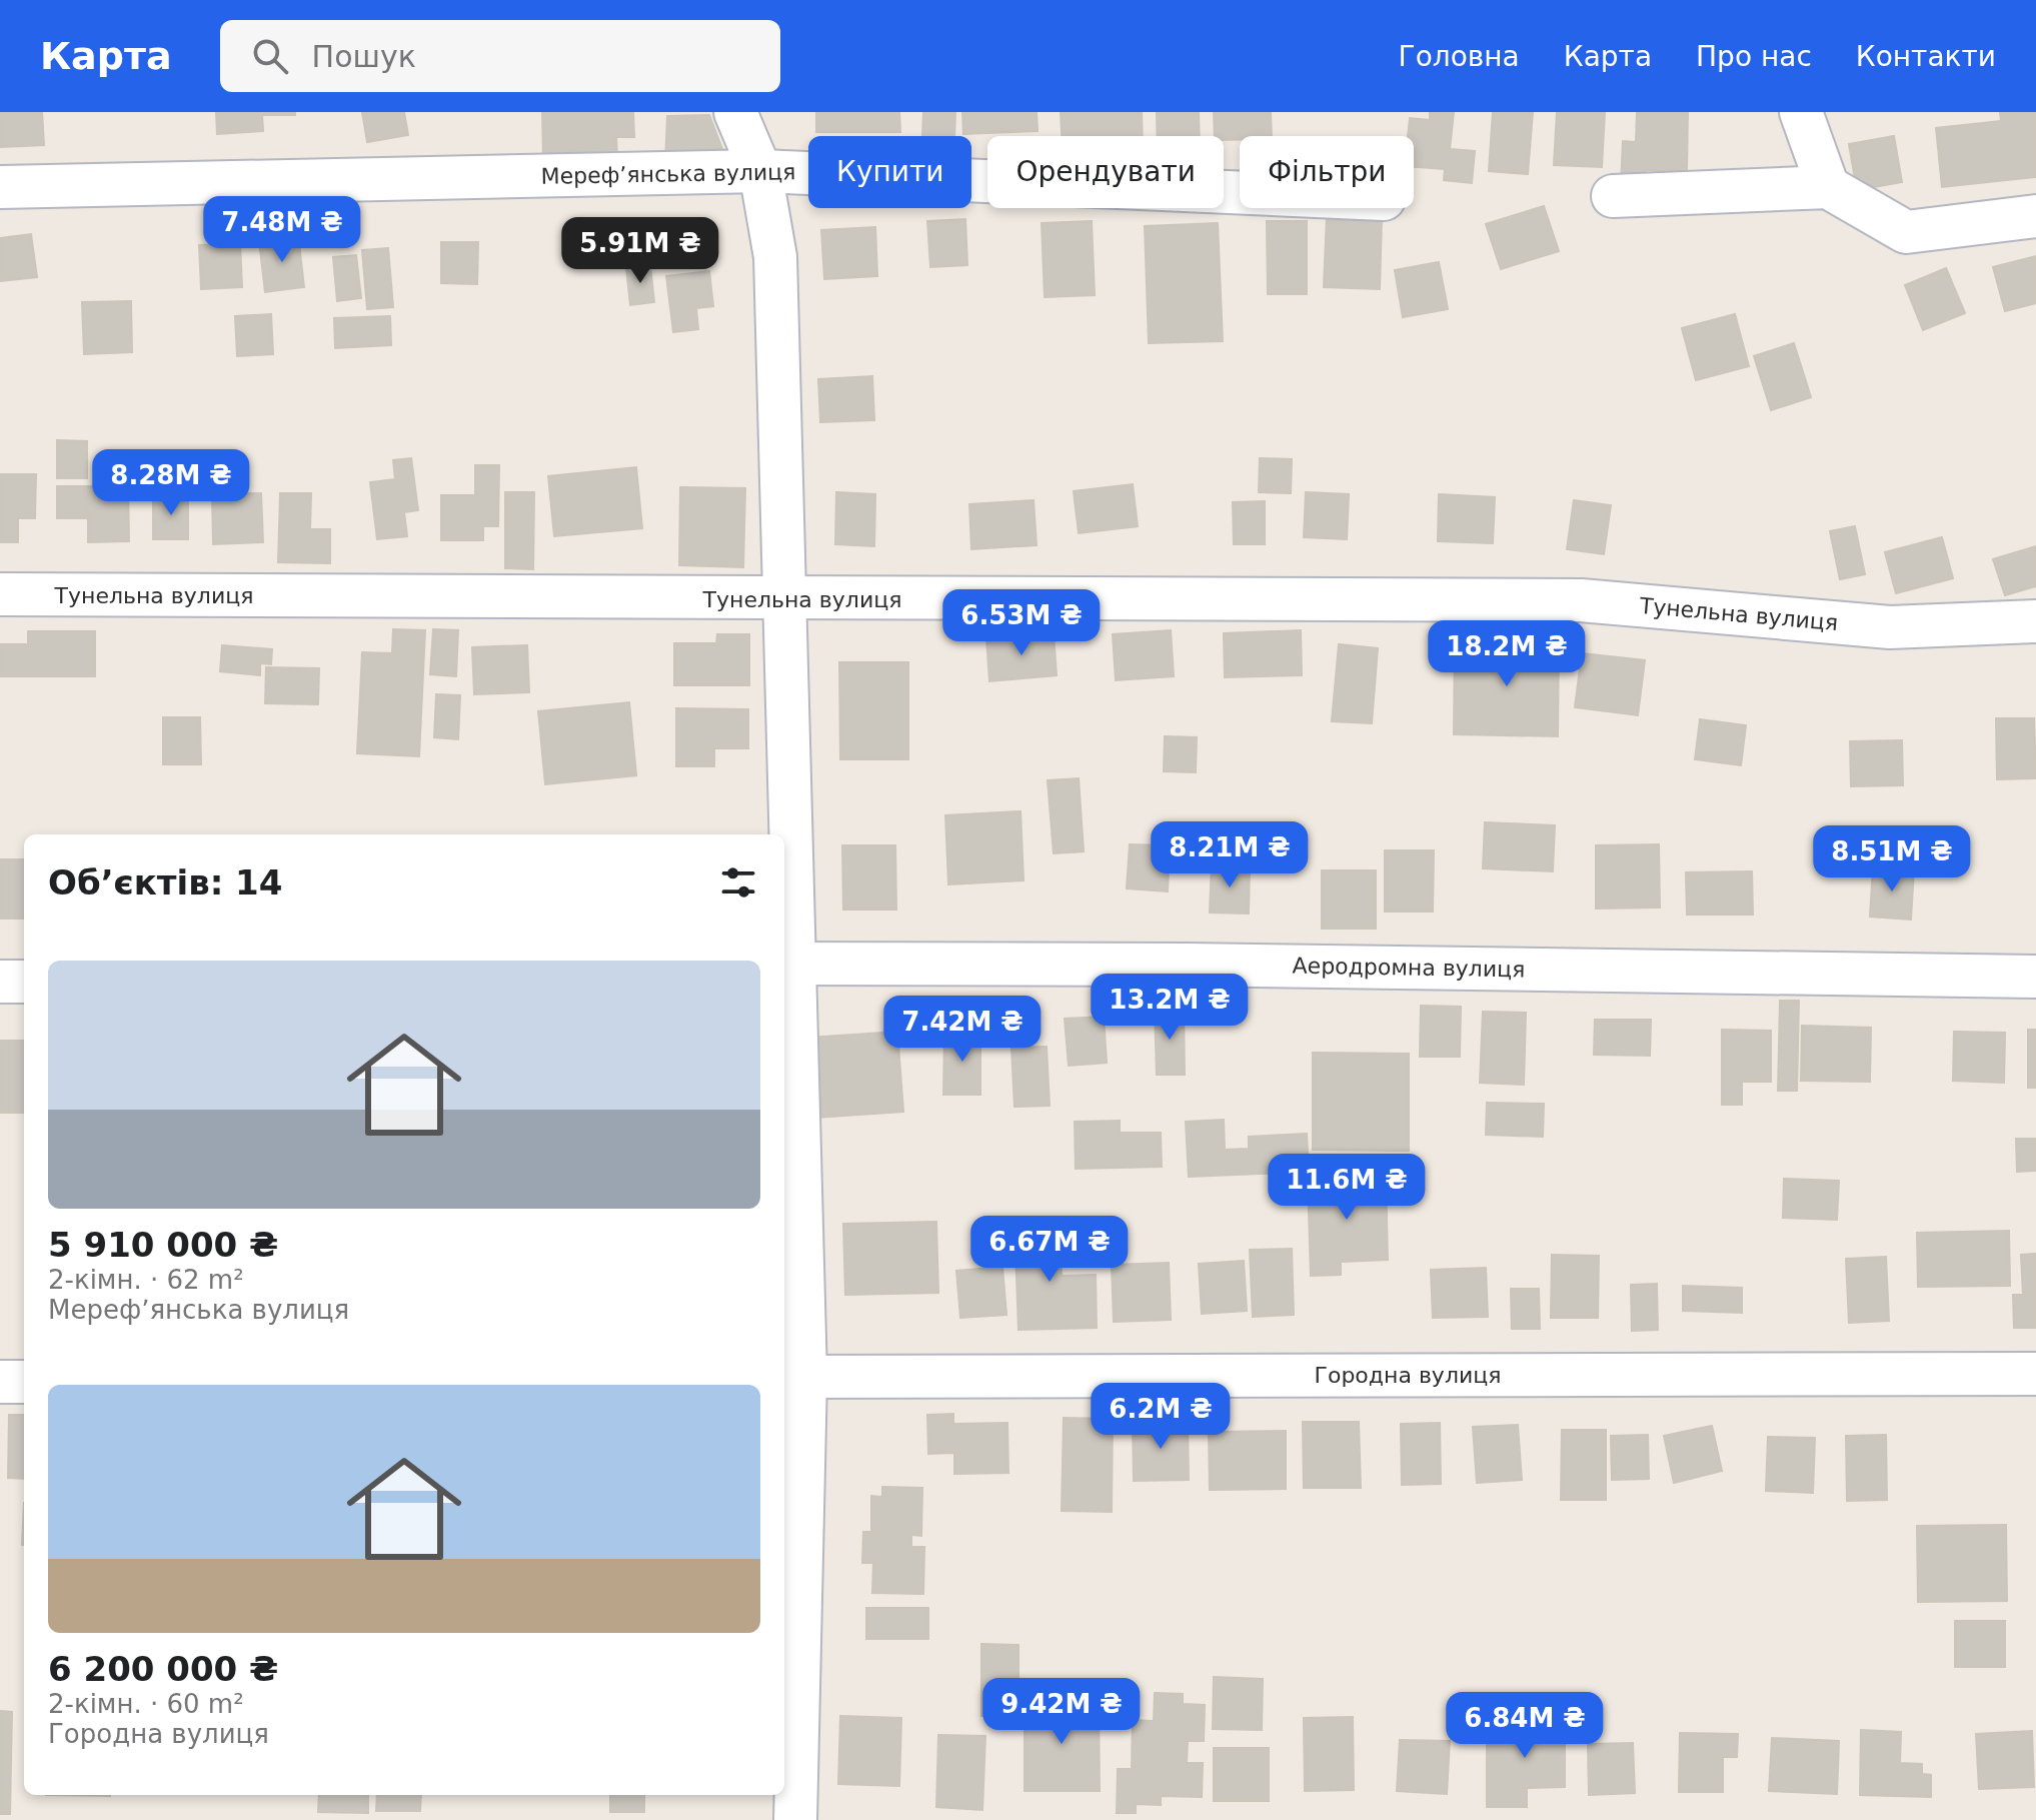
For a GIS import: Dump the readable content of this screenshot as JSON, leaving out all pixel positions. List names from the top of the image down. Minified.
{"streets":{"street":["Мерефʼянська вулиця","Тунельна вулиця","Аеродромна вулиця","Городна вулиця"]},"page":{"header":"Карта","search":"Пошук","nav":["Головна","Карта","Про нас","Контакти"],"chip":["Купити","Орендувати","Фільтри"],"price":["7.48M ₴","5.91M ₴","8.28M ₴","6.53M ₴","18.2M ₴","8.21M ₴","8.51M ₴","13.2M ₴","7.42M ₴","11.6M ₴","6.67M ₴","6.2M ₴","9.42M ₴","6.84M ₴"],"heading":"Об’єктів: 14","list":[{"name":"5 910 000 ₴","note":"2-кімн. · 62 m² · Мерефʼянська вулиця"},{"name":"6 200 000 ₴","note":"2-кімн. · 60 m² · Городна вулиця"}]}}
